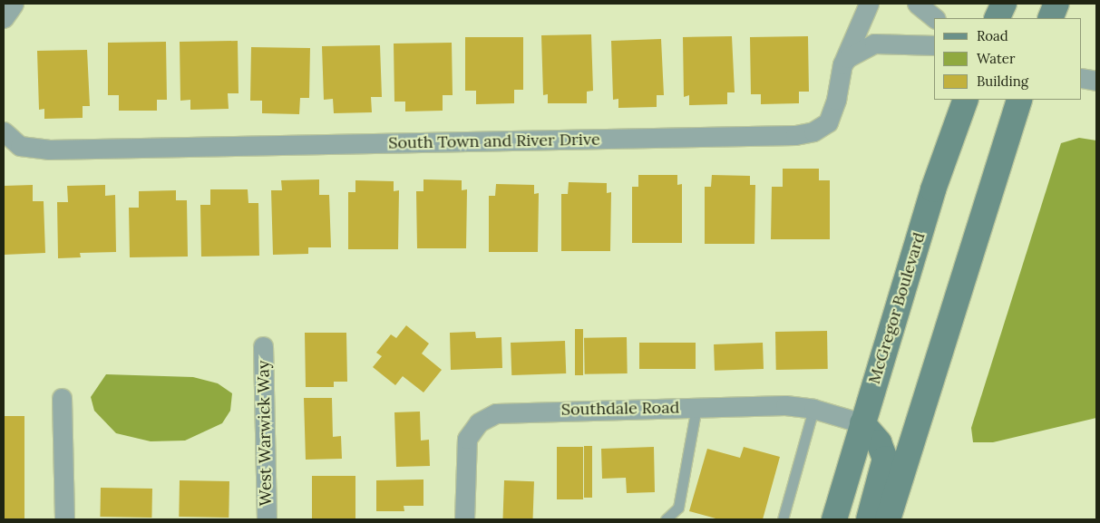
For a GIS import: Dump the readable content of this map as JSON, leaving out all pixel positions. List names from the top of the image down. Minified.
{"streets":{"main road":["McGregor Boulevard"],"street":["South Town and River Drive","Southdale Road","West Warwick Way"]},"crossings":[["McGregor Boulevard","Southdale Road"]],"legend":["Road","Water","Building"]}
